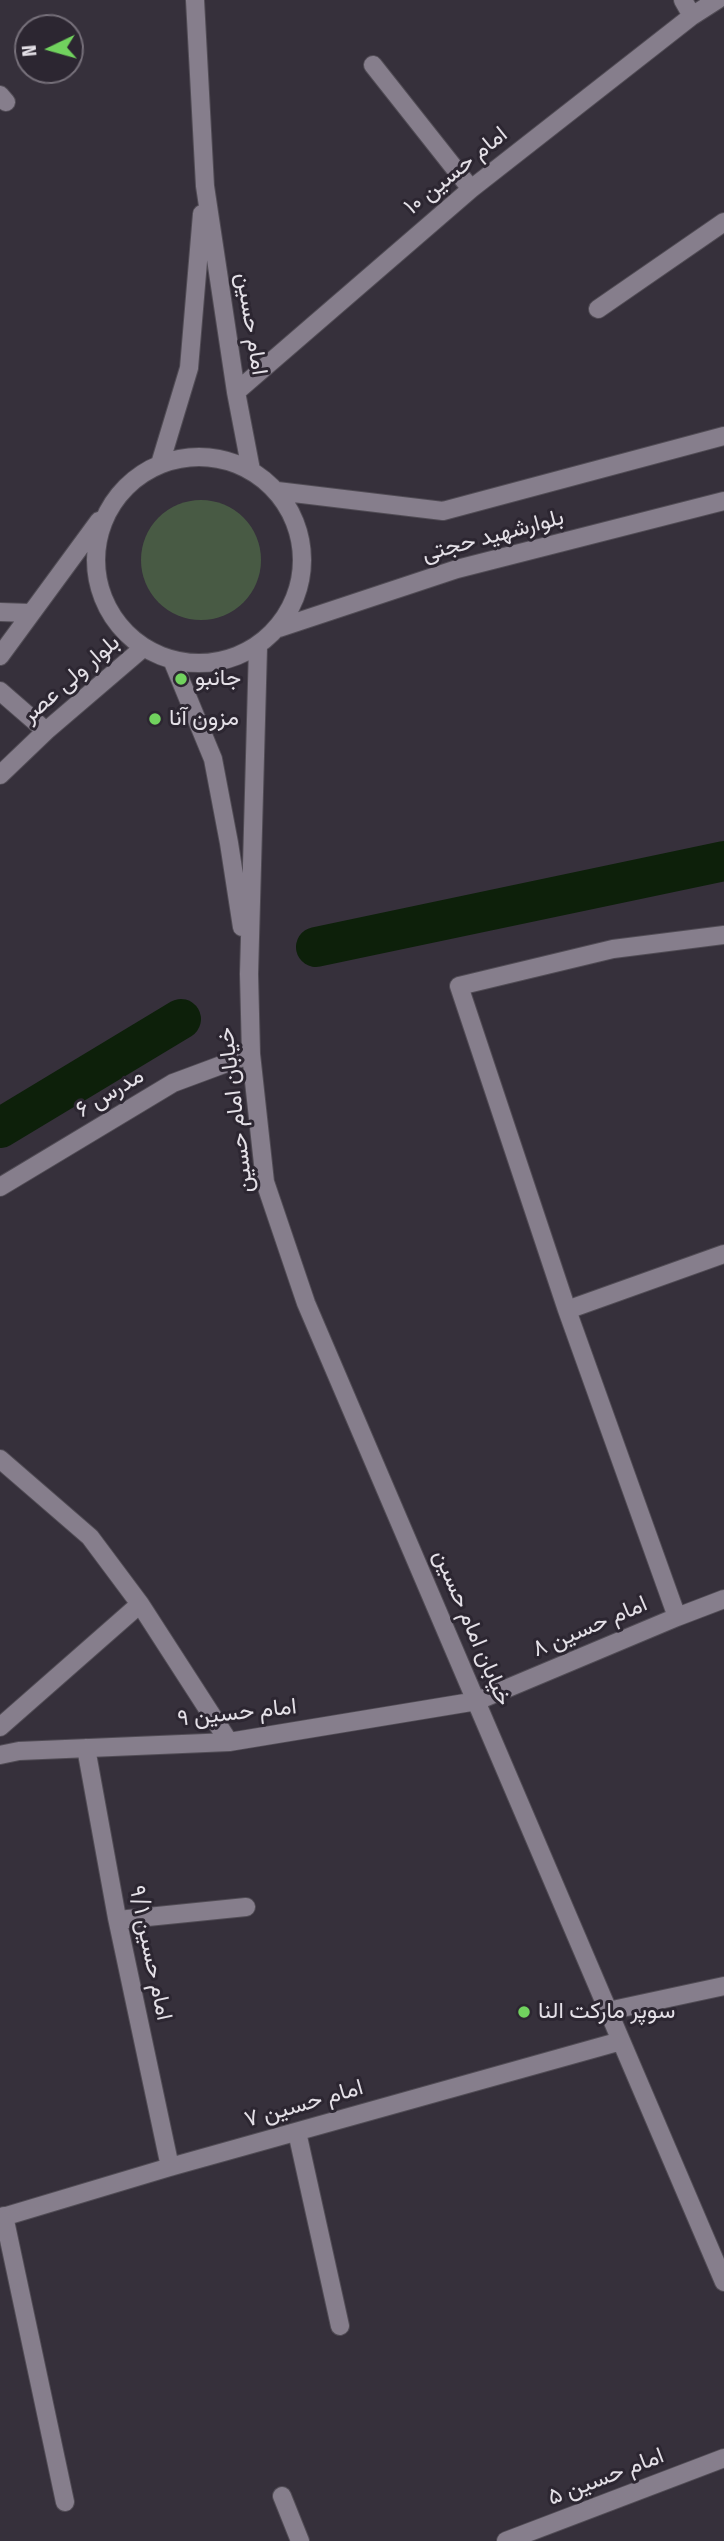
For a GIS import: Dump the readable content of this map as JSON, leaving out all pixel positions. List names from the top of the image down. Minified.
{"streets":{"street":["۱۰ امام حسین","امام حسین","بلوارشهید حجتی","بلوار ولی عصر","مدرس ۶","خیابان امام حسین","امام حسین ۸","امام حسین ۹","امام حسین ۹/۱","امام حسین ۷","امام حسین ۵"]},"crossings":[["۱۰ امام حسین","امام حسین"],["امام حسین","بلوارشهید حجتی"],["امام حسین","بلوار ولی عصر"],["امام حسین","خیابان امام حسین"],["بلوارشهید حجتی","بلوار ولی عصر"],["بلوارشهید حجتی","خیابان امام حسین"],["بلوار ولی عصر","خیابان امام حسین"],["مدرس ۶","خیابان امام حسین"],["خیابان امام حسین","امام حسین ۸"],["خیابان امام حسین","امام حسین ۹"],["خیابان امام حسین","امام حسین ۷"],["امام حسین ۸","امام حسین ۹"],["امام حسین ۹","امام حسین ۹/۱"],["امام حسین ۹/۱","امام حسین ۷"]],"places":["جانبو","مزون آنا","سوپر مارکت النا"],"north":"left"}
